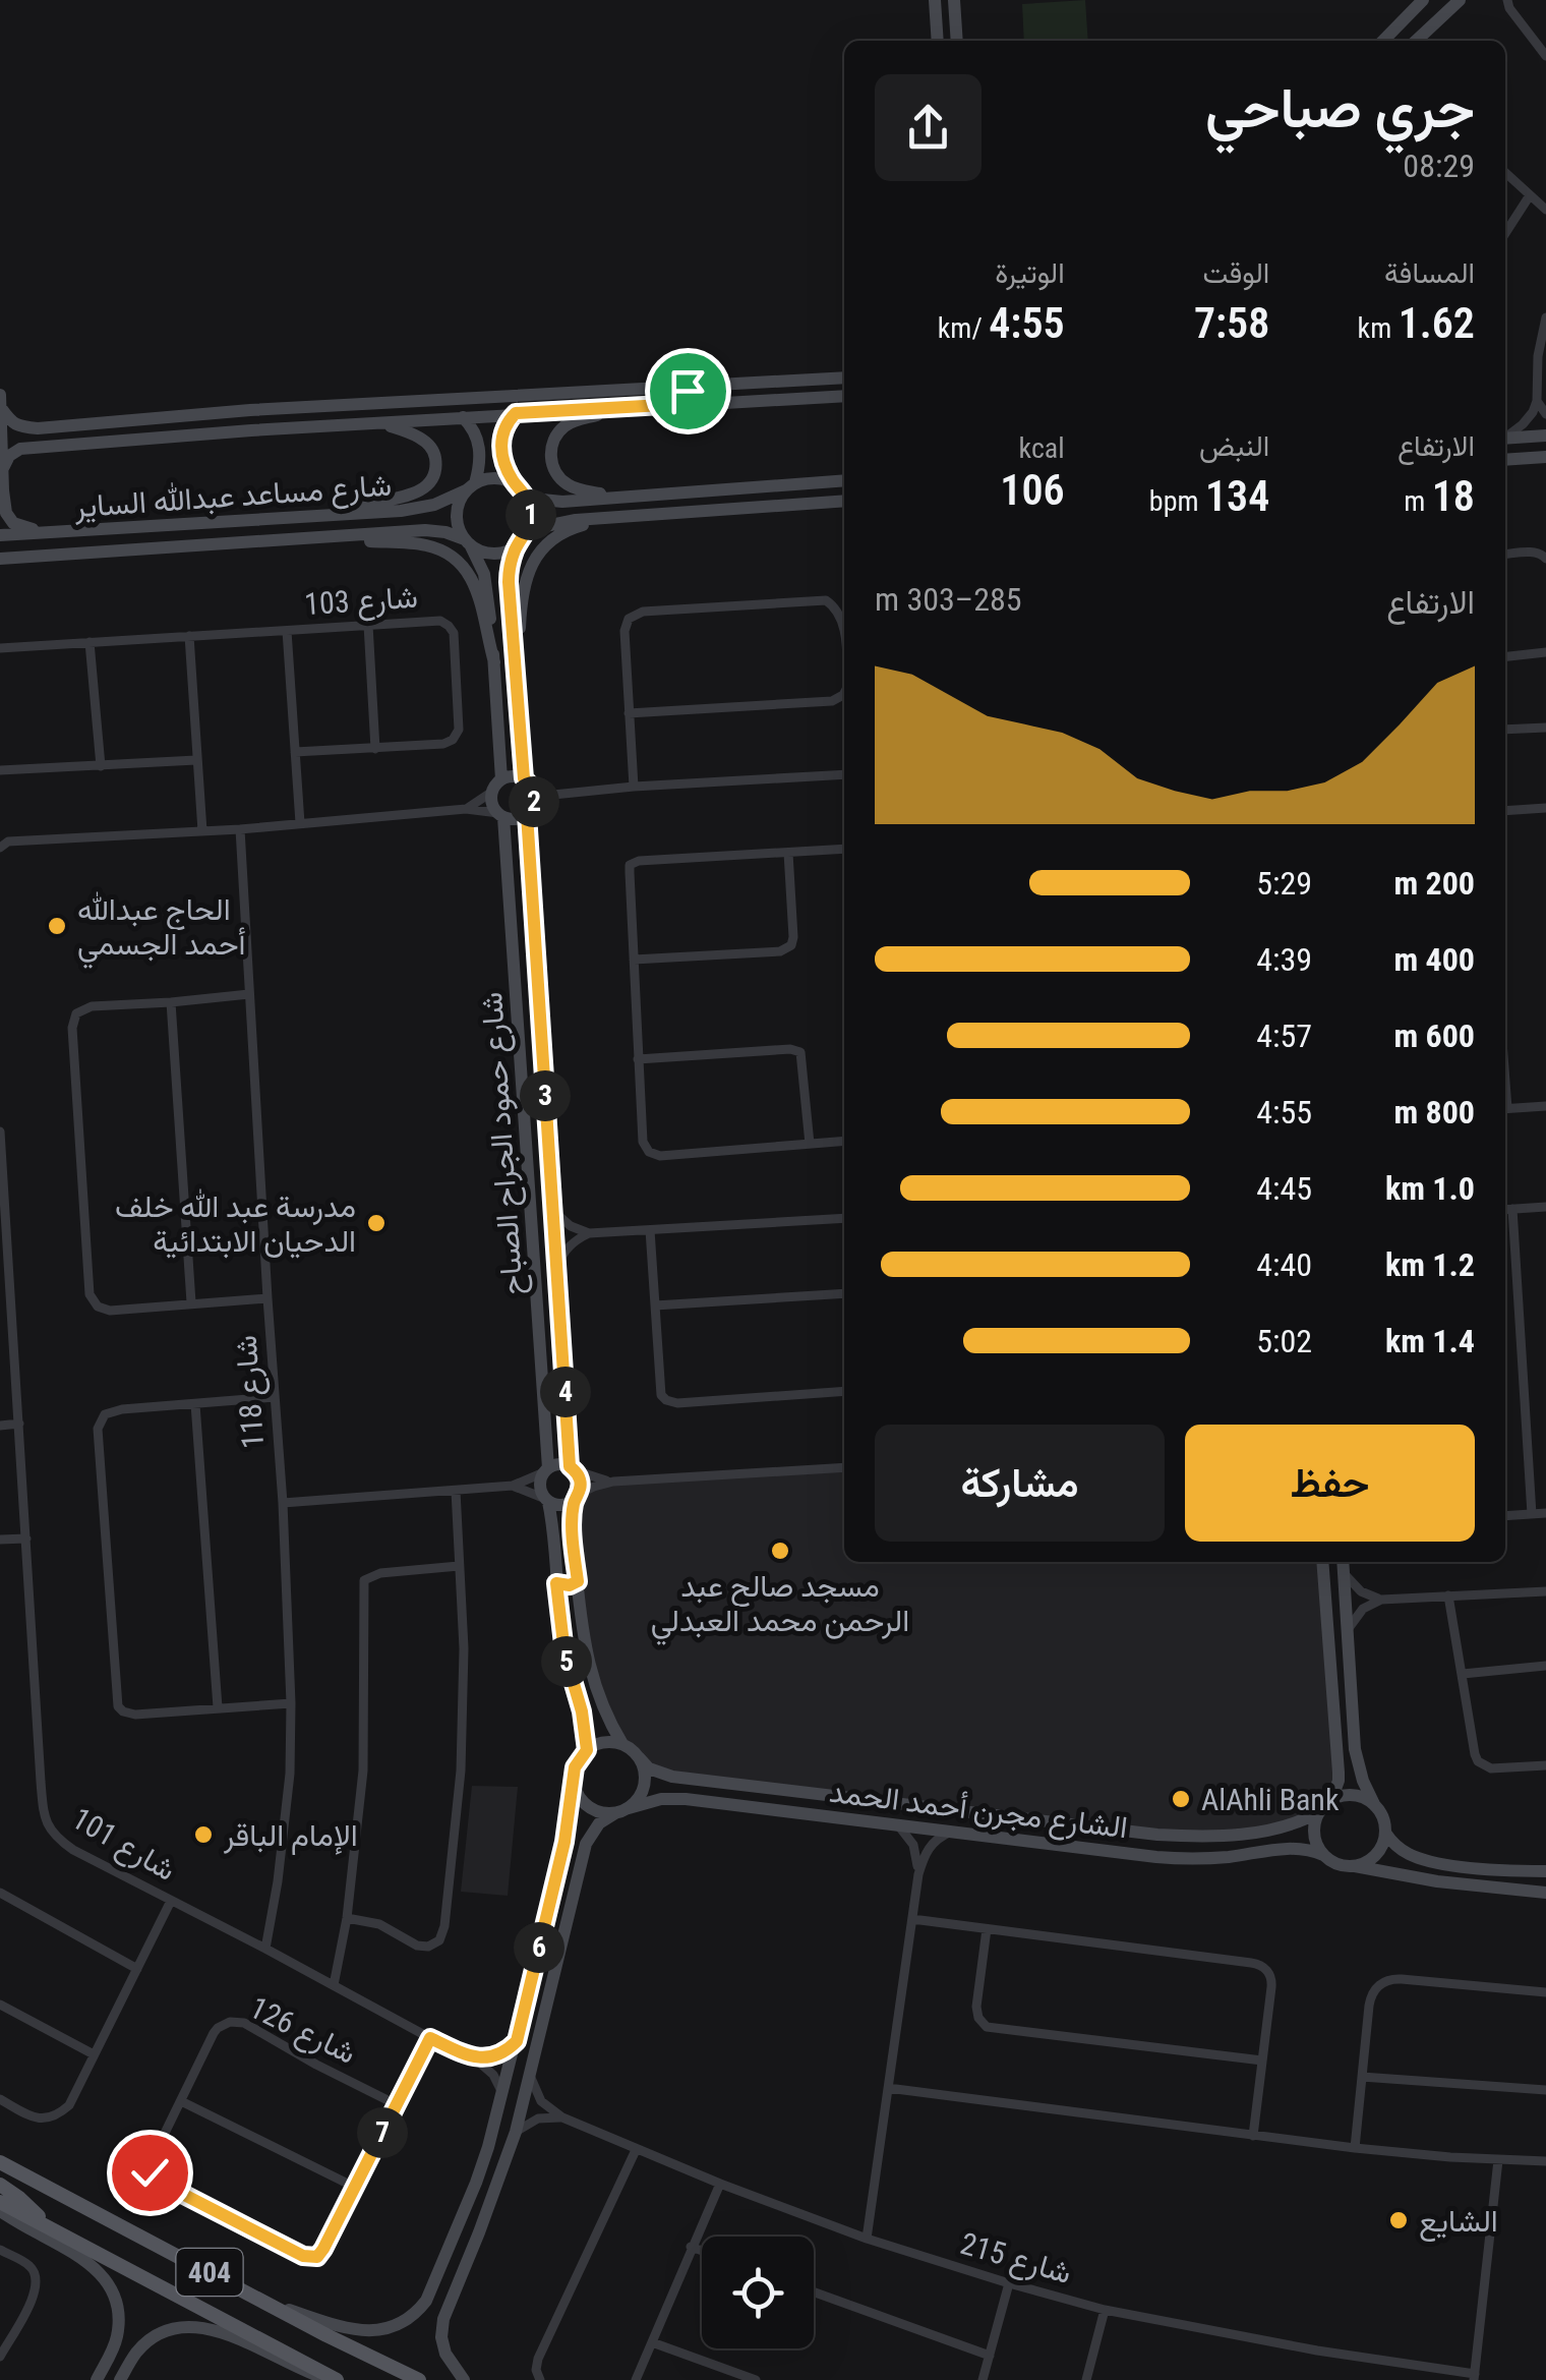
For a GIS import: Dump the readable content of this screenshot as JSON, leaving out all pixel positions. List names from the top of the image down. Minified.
{"streets":{"main road":["404"],"street":["شارع مساعد عبدالله الساير","شارع 103","شارع حمود الجراح الصباح","شارع 118","الشارع مجرن أحمد الحمد","شارع 101","شارع 126","شارع 215"]},"crossings":[["شارع 118","شارع 101"],["شارع 101","شارع 126"]],"places":["الحاج عبدالله أحمد الجسمي","مدرسة عبد الله خلف الدحيان الابتدائية","مسجد صالح عبد الرحمن محمد العبدلي","AlAhli Bank","الإمام الباقر","الشايع"],"page":{"heading":["جري صباحي","08:29"],"stats":[["المسافة","1.62 km"],["الوقت","7:58"],["الوتيرة","4:55 /km"],["الارتفاع","18 m"],["النبض","134 bpm"],["kcal","106"]],"pins":["1","2","3","4","5","6","7"],"chart":["الارتفاع","285–303 m"],"list":[{"name":"200 m","note":"5:29"},{"name":"400 m","note":"4:39"},{"name":"600 m","note":"4:57"},{"name":"800 m","note":"4:55"},{"name":"1.0 km","note":"4:45"},{"name":"1.2 km","note":"4:40"},{"name":"1.4 km","note":"5:02"}],"buttons":["حفظ","مشاركة"]}}
